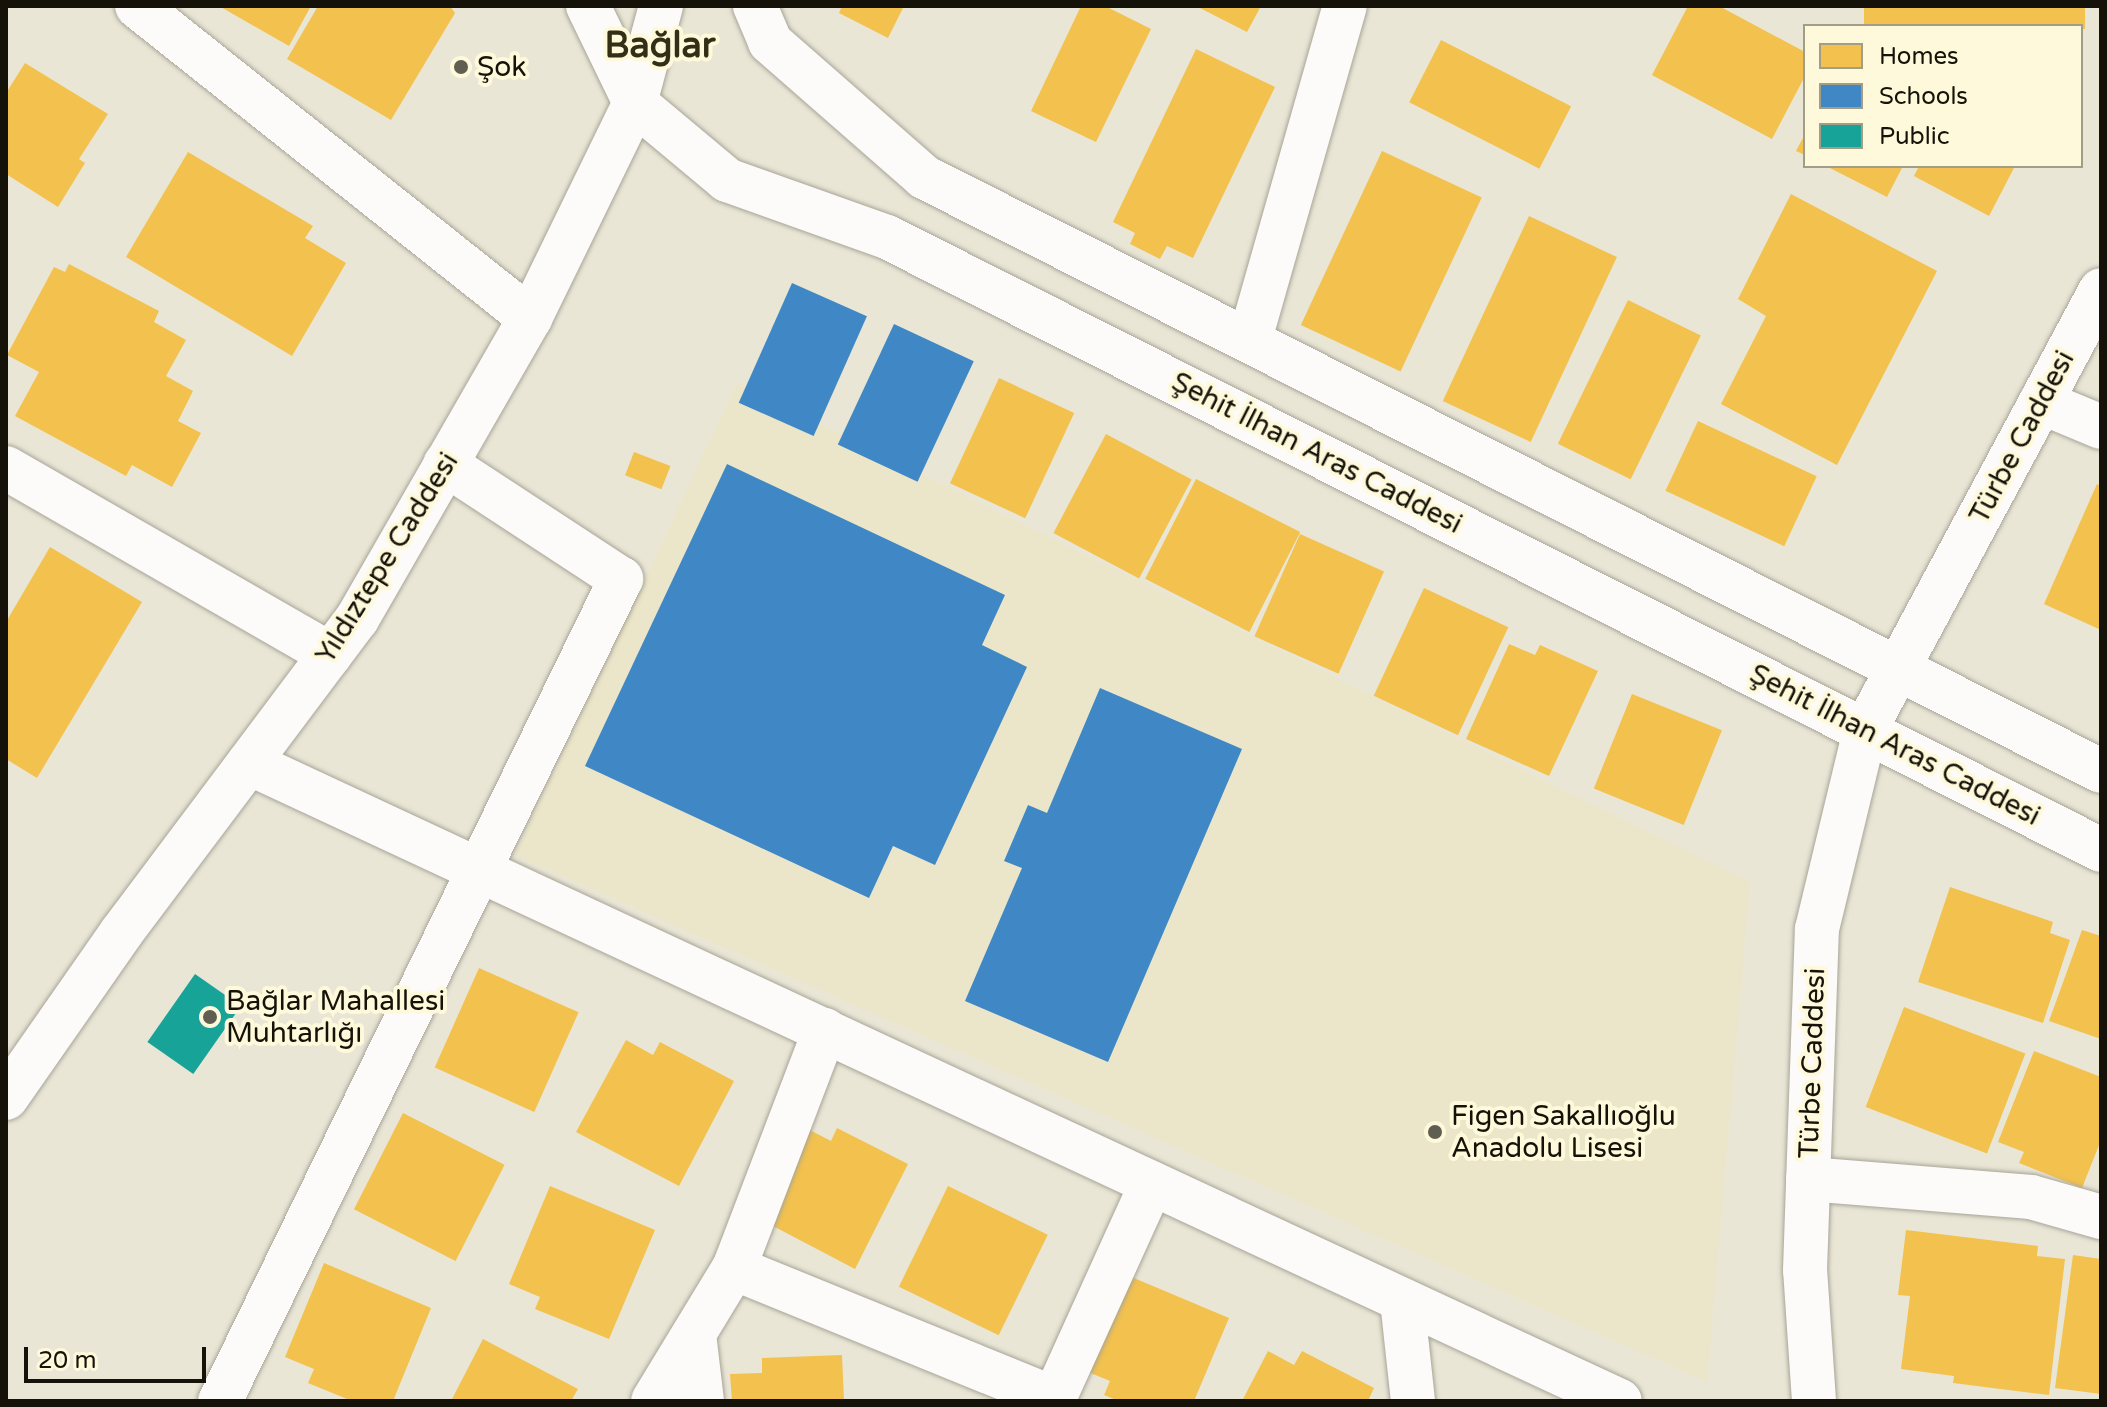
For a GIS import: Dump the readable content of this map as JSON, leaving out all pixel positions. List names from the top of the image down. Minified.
{"streets":{"street":["Türbe Caddesi","Şehit İlhan Aras Caddesi","Yıldıztepe Caddesi"]},"crossings":[["Türbe Caddesi","Şehit İlhan Aras Caddesi"],["Şehit İlhan Aras Caddesi","Yıldıztepe Caddesi"]],"districts":["Bağlar"],"places":["Şok","Bağlar Mahallesi Muhtarlığı","Figen Sakallıoğlu Anadolu Lisesi"],"legend":["Homes","Schools","Public"],"scale_bar":"20 m"}
